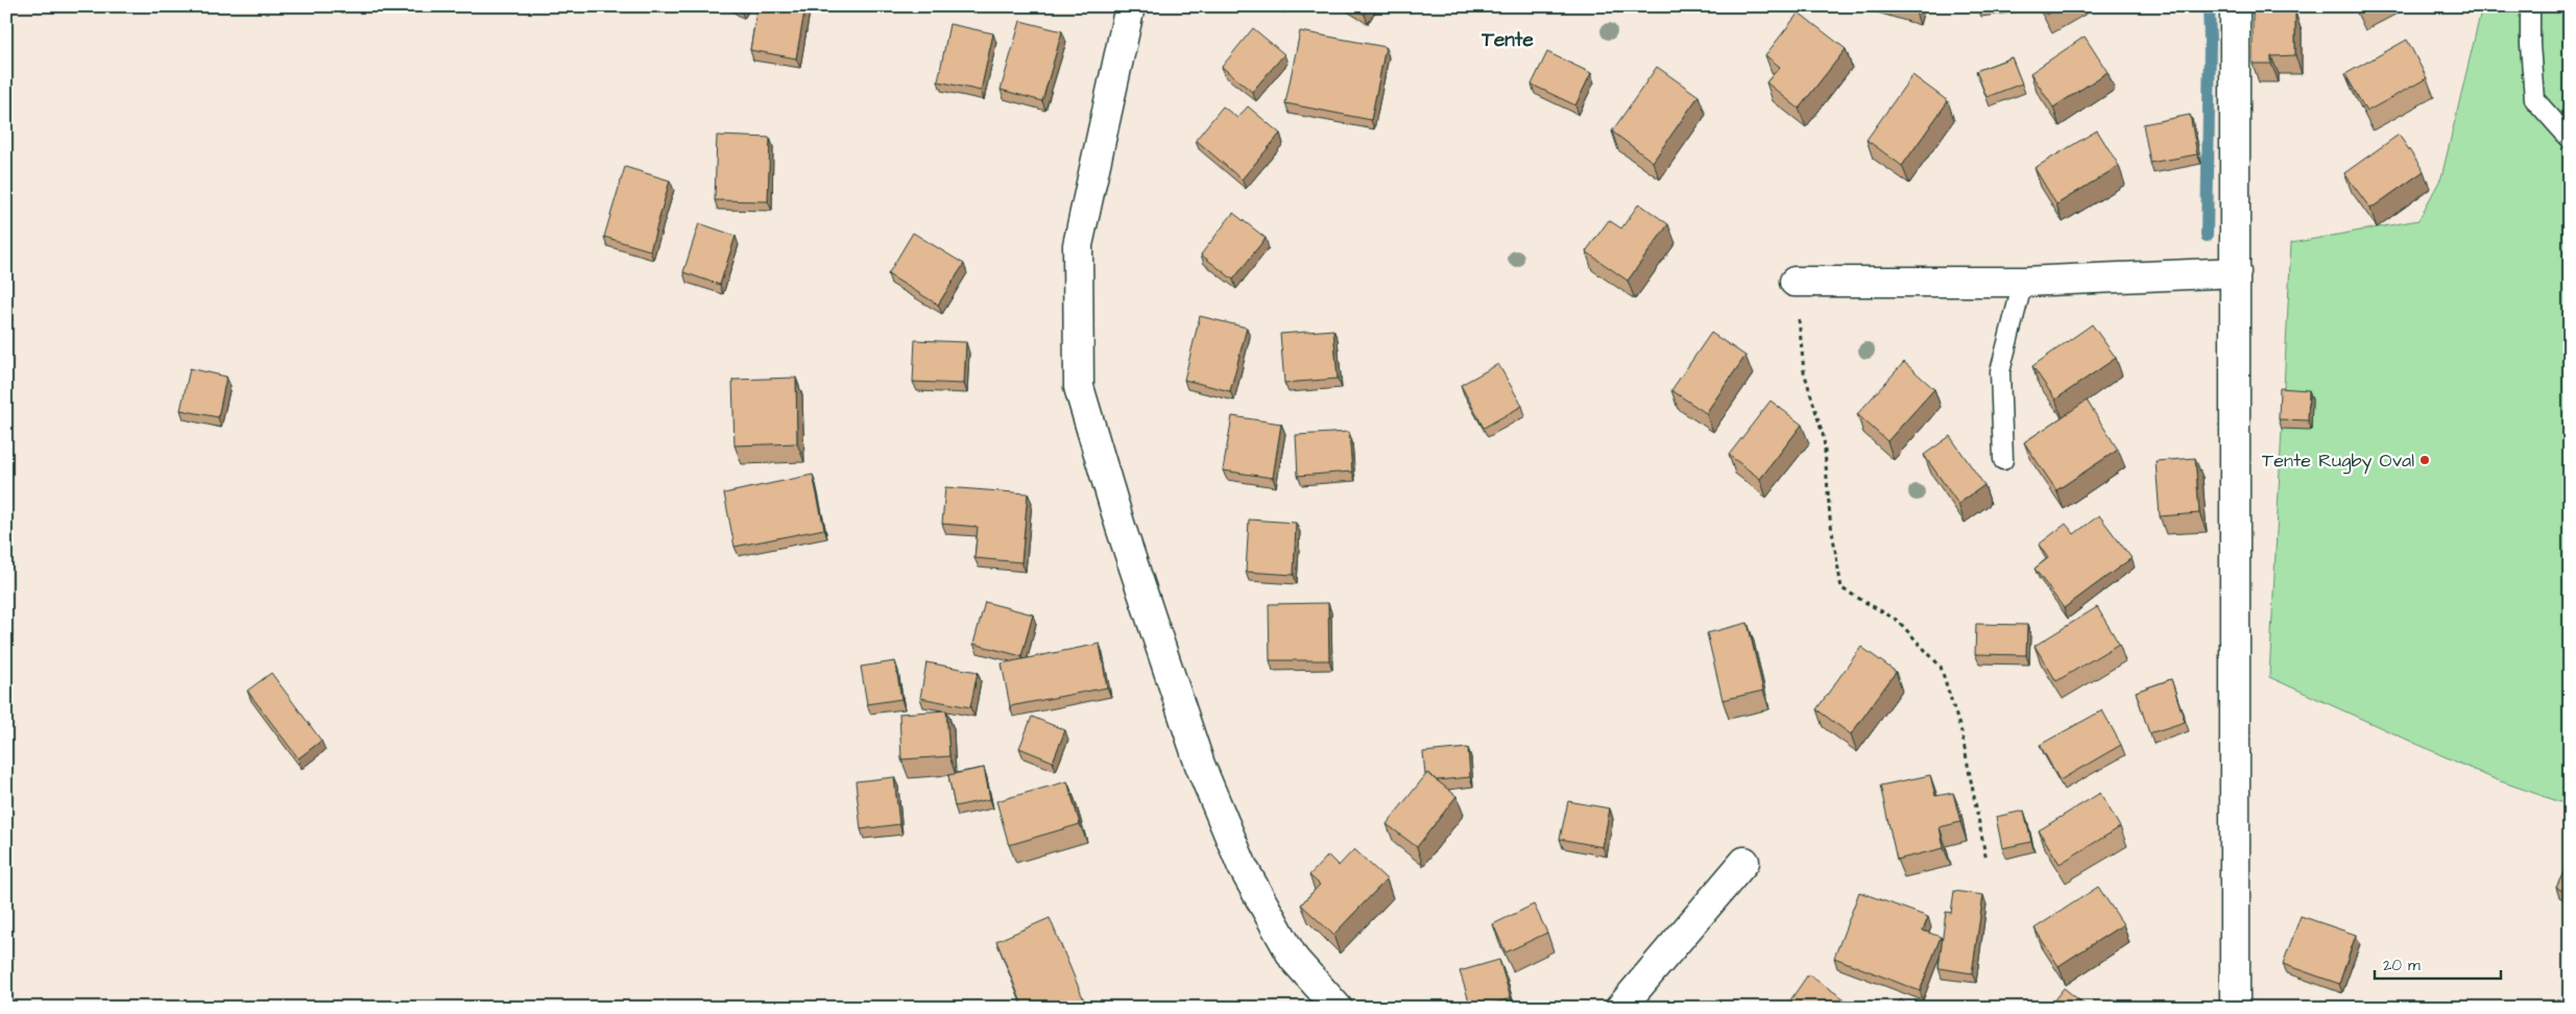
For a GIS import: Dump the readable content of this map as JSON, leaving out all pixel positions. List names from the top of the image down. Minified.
{"districts":["Tente"],"places":["Tente Rugby Oval"],"scale_bar":"20 m"}
